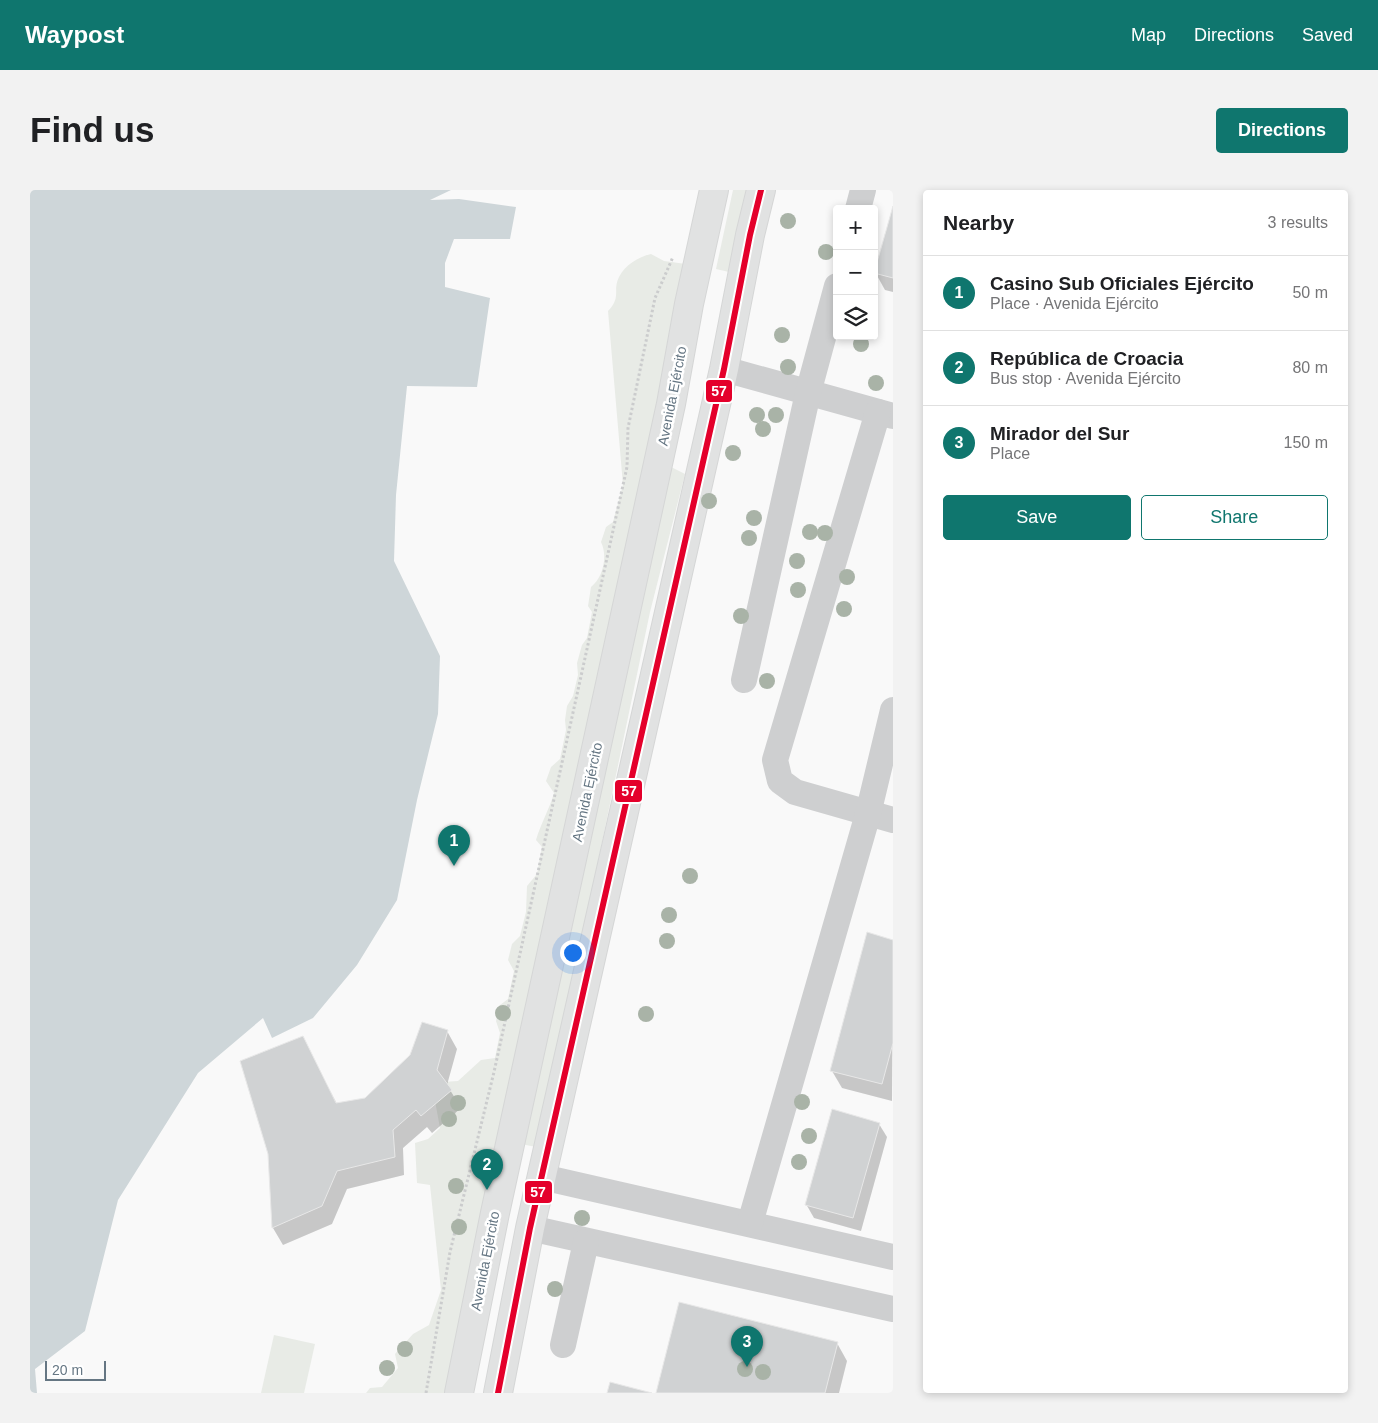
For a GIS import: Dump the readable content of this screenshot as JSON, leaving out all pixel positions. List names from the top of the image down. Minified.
{"streets":{"highway":["Avenida Ejército"]},"lines":["transit line 57"],"scale_bar":"20 m","page":{"header":"Waypost","nav":["Map","Directions","Saved"],"buttons":["Directions",["Save","Share"]],"title":"Find us","heading":["Nearby","3 results"],"map_buttons":["+","−"],"list":[{"mark":"1","name":"Casino Sub Oficiales Ejército","note":"Place · Avenida Ejército","value":"50 m"},{"mark":"2","name":"República de Croacia","note":"Bus stop · Avenida Ejército","value":"80 m"},{"mark":"3","name":"Mirador del Sur","note":"Place","value":"150 m"}],"pins":["1","2","3"],"scale":"20 m"}}
